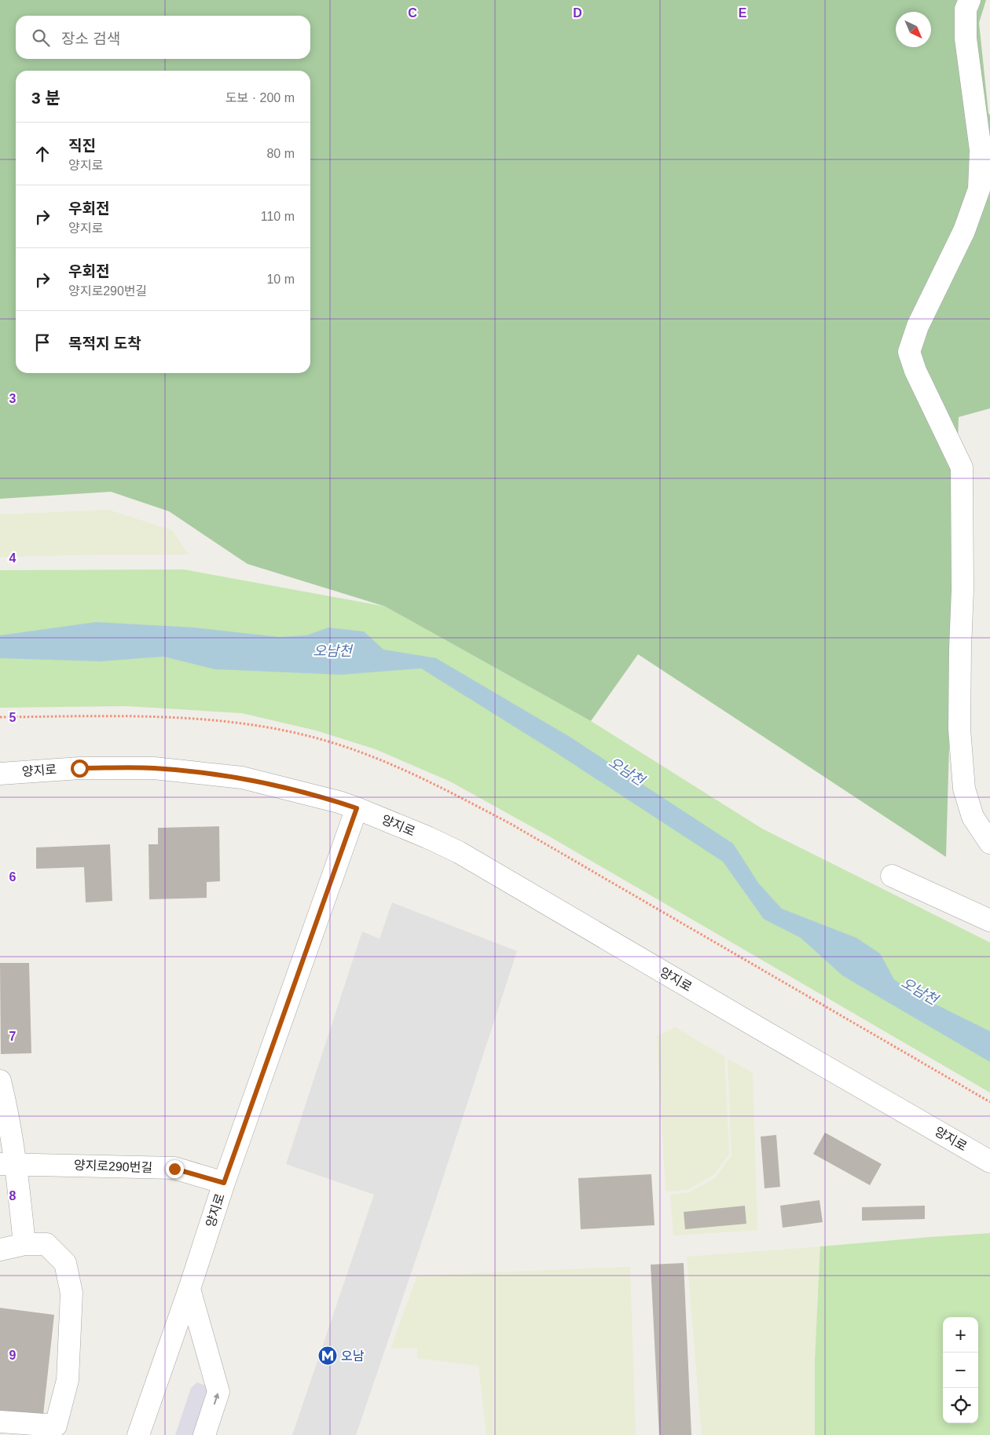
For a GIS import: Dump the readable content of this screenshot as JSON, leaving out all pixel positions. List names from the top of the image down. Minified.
{"streets":{"street":["양지로","양지로290번길"]},"crossings":[["양지로","양지로290번길"]],"water":["오남천"],"places":{"metro station":["오남"]},"north":"bottom right","page":{"search":"장소 검색","heading":["3 분","도보 · 200 m"],"list":[["직진","양지로","80 m"],["우회전","양지로","110 m"],["우회전","양지로290번길","10 m"],"목적지 도착"],"map_buttons":["+","−"]},"grid":{"columns":["C","D","E"],"rows":["3","4","5","6","7","8","9"]}}
